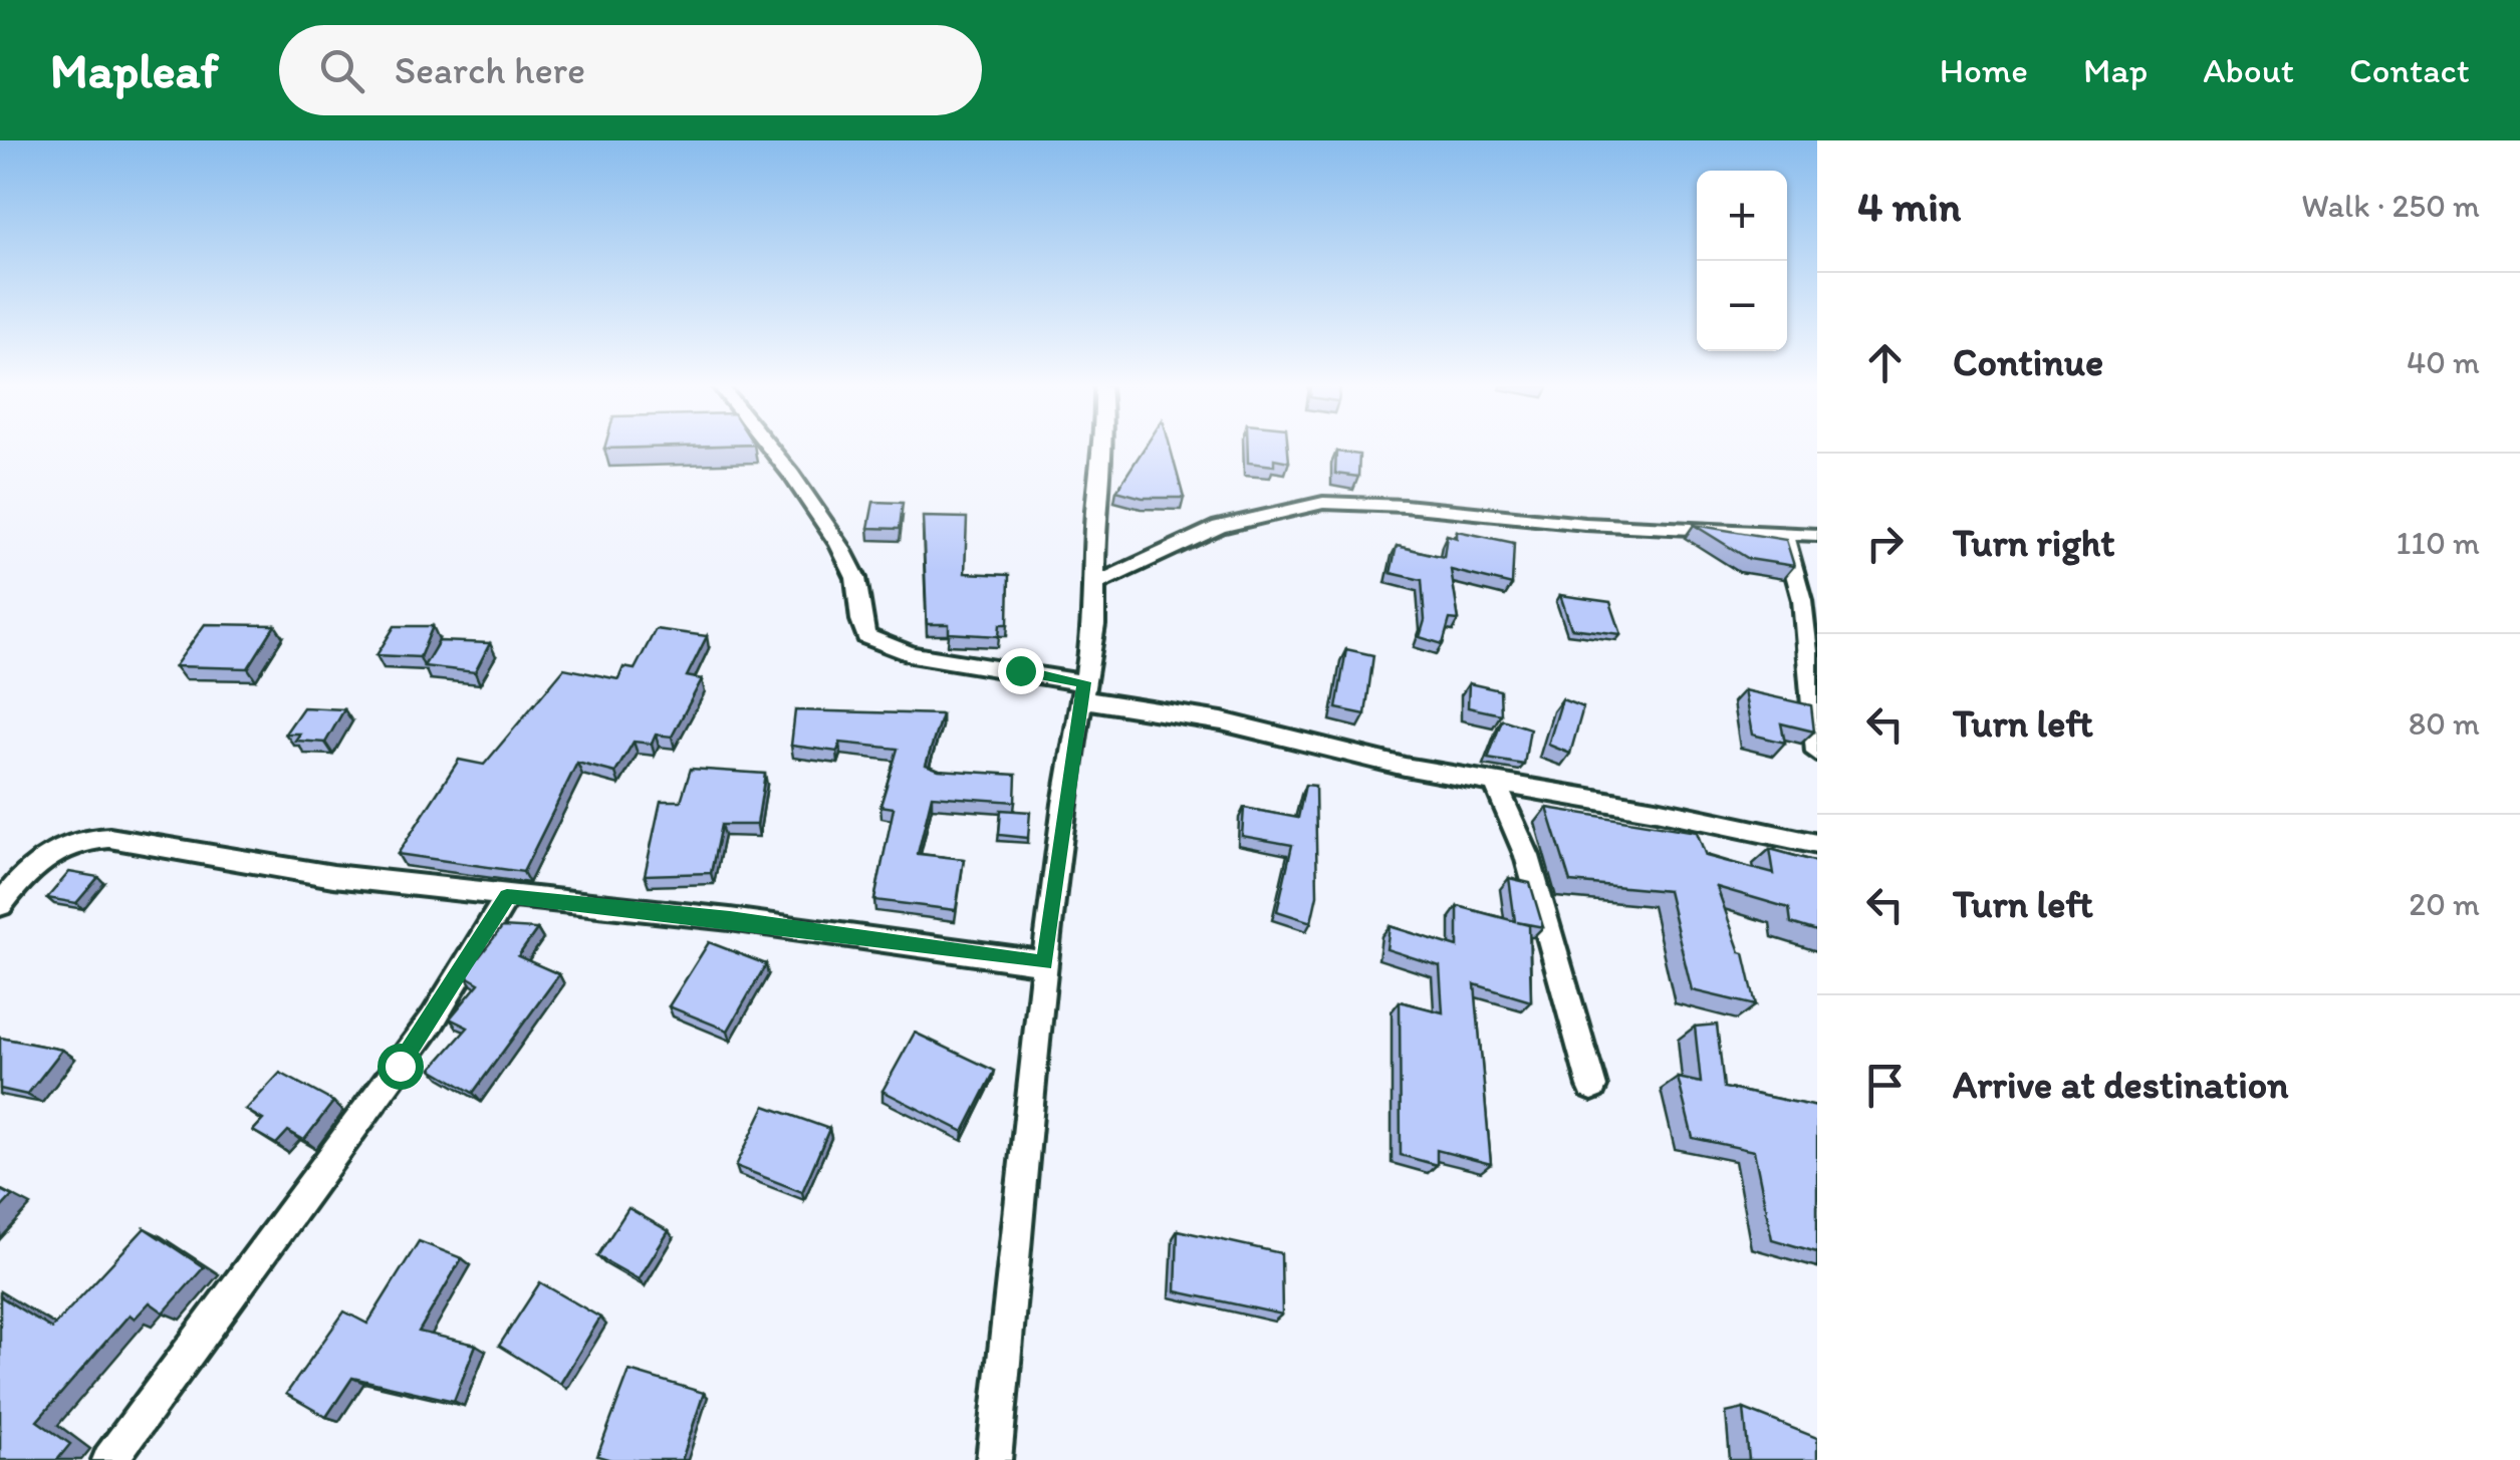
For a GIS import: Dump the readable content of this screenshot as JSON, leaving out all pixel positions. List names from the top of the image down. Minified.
{"page":{"header":"Mapleaf","search":"Search here","nav":["Home","Map","About","Contact"],"heading":["4 min","Walk · 250 m"],"map_buttons":["+","−"],"list":[["Continue","40 m"],["Turn right","110 m"],["Turn left","80 m"],["Turn left","20 m"],"Arrive at destination"]}}
